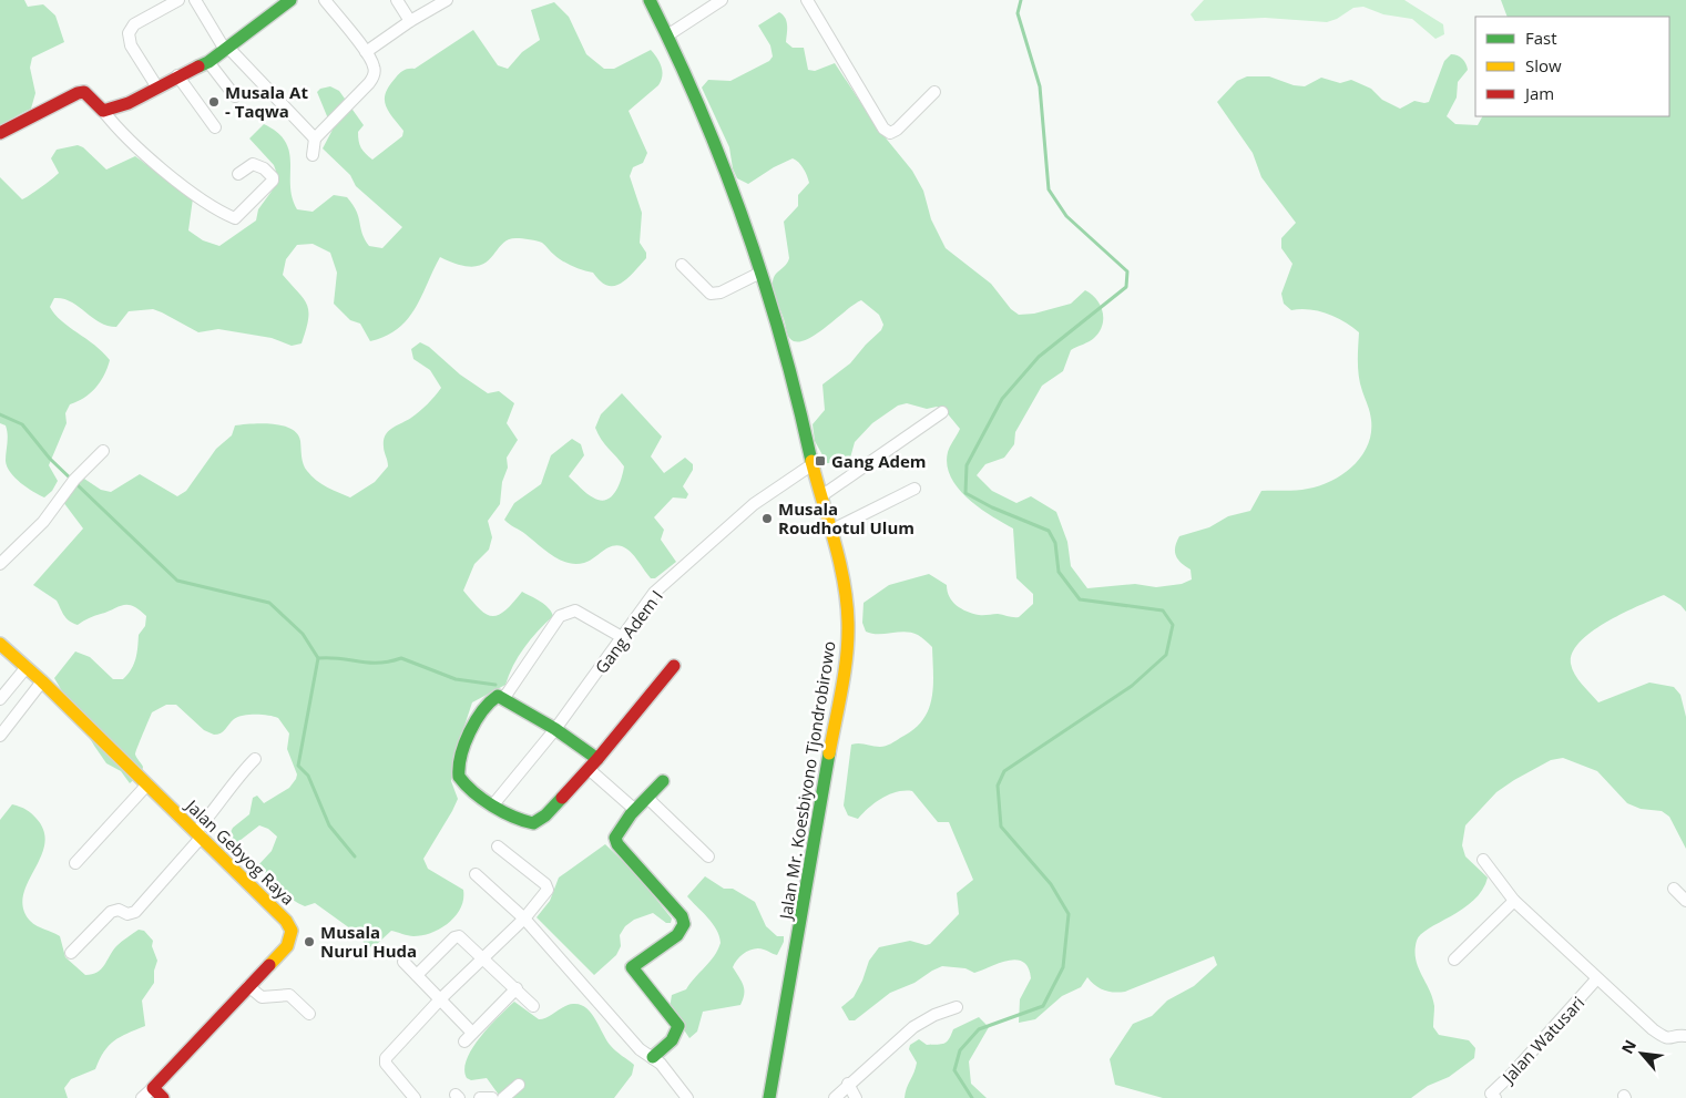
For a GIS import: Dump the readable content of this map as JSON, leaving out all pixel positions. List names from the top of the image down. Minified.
{"streets":{"street":["Gang Adem I","Jalan Mr. Koesbiyono Tjondrobirowo","Jalan Gebyog Raya","Jalan Watusari"]},"crossings":[["Gang Adem I","Jalan Mr. Koesbiyono Tjondrobirowo"]],"places":{"other":["Musala At - Taqwa","Musala Roudhotul Ulum","Musala Nurul Huda"],"transit":["Gang Adem"]},"legend":["Fast","Slow","Jam"],"north":"top left"}
